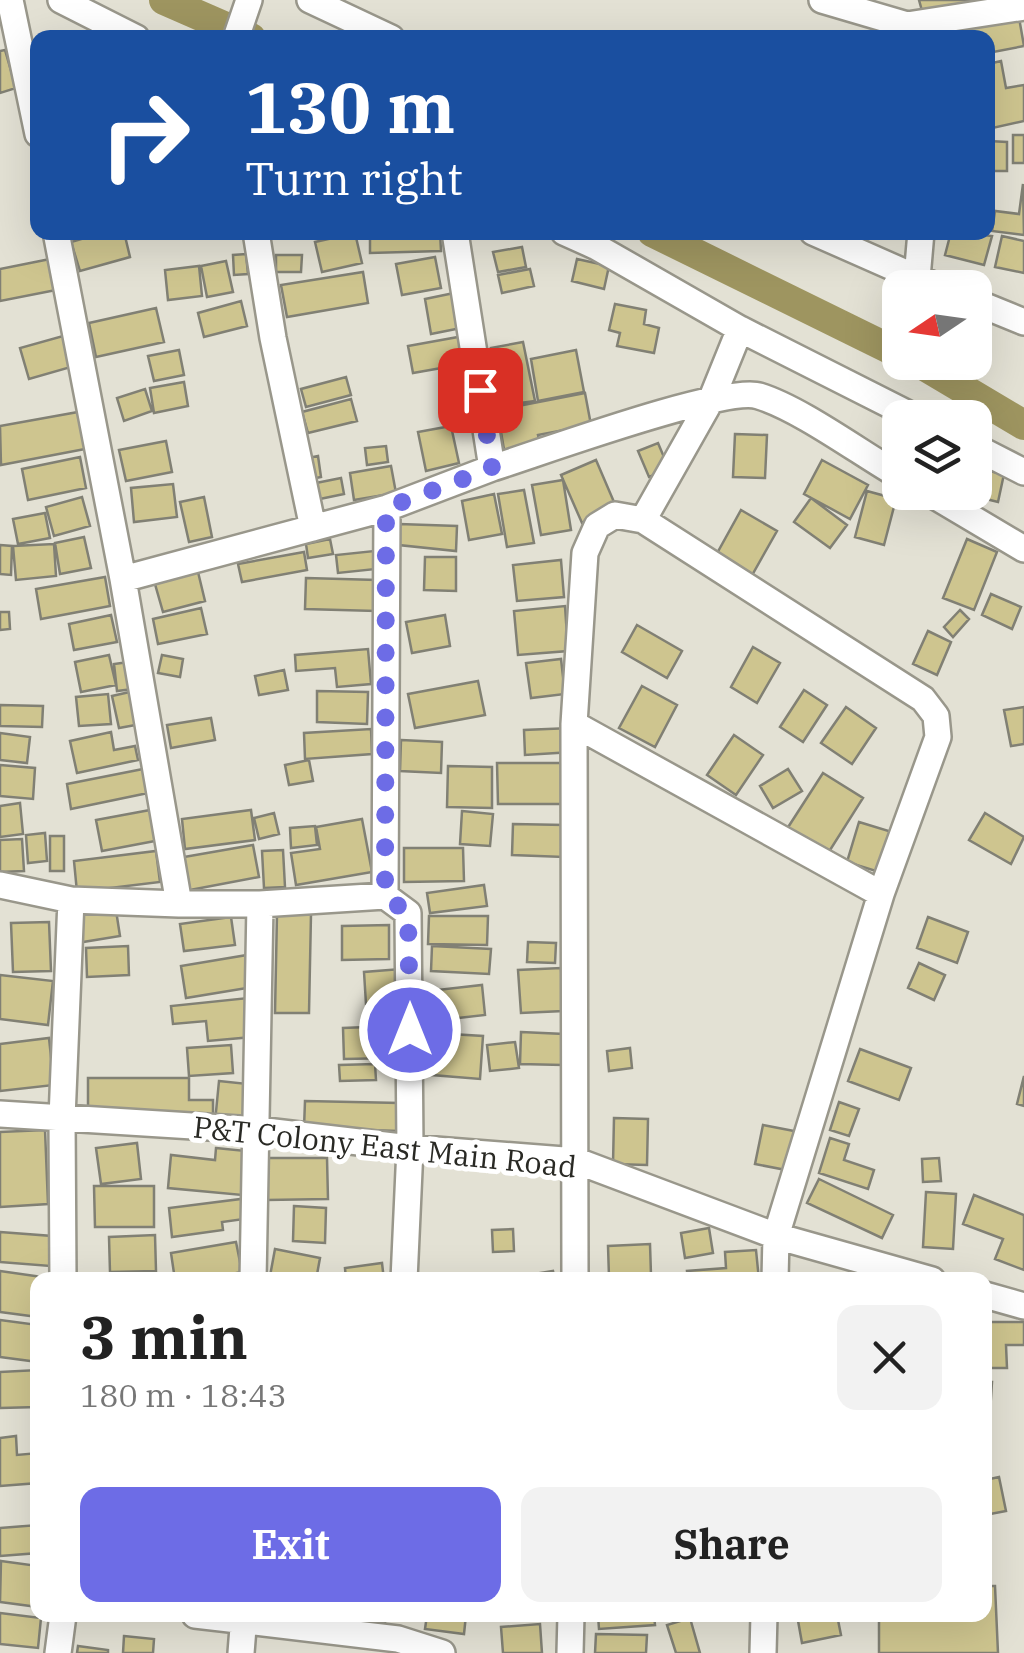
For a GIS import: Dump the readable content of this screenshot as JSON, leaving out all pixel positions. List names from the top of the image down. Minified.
{"streets":{"street":["P&T Colony East Main Road"]},"north":"left","page":{"turn":["130 m","Turn right"],"heading":["3 min","180 m · 18:43"],"buttons":["Exit","Share"]}}
